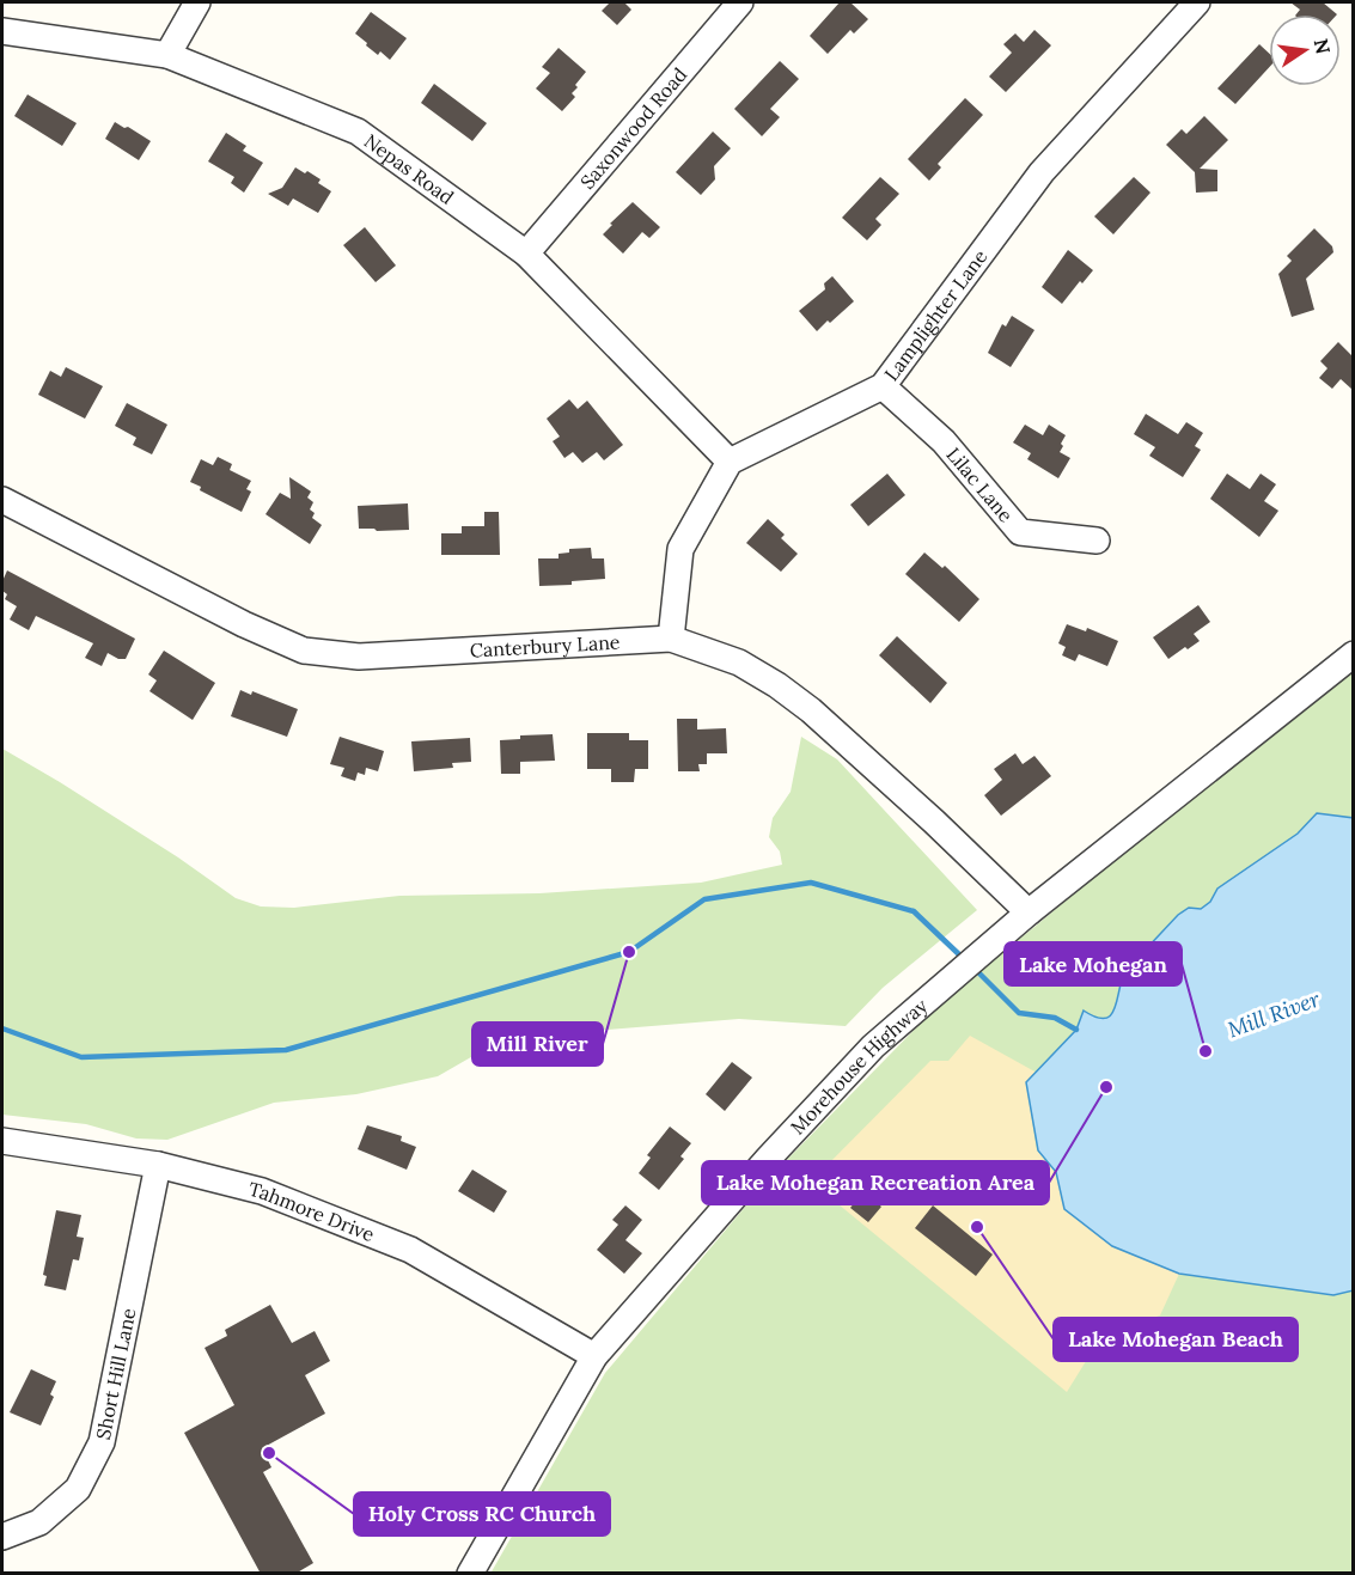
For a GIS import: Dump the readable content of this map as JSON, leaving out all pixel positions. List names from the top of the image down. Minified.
{"streets":{"street":["Saxonwood Road","Nepas Road","Lamplighter Lane","Lilac Lane","Canterbury Lane","Morehouse Highway","Tahmore Drive","Short Hill Lane"]},"crossings":[["Saxonwood Road","Nepas Road"],["Nepas Road","Lamplighter Lane"],["Lamplighter Lane","Lilac Lane"],["Canterbury Lane","Morehouse Highway"],["Morehouse Highway","Tahmore Drive"],["Tahmore Drive","Short Hill Lane"]],"water":["Mill River"],"places":["Mill River","Lake Mohegan","Lake Mohegan Recreation Area","Lake Mohegan Beach","Holy Cross RC Church"],"north":"right"}
